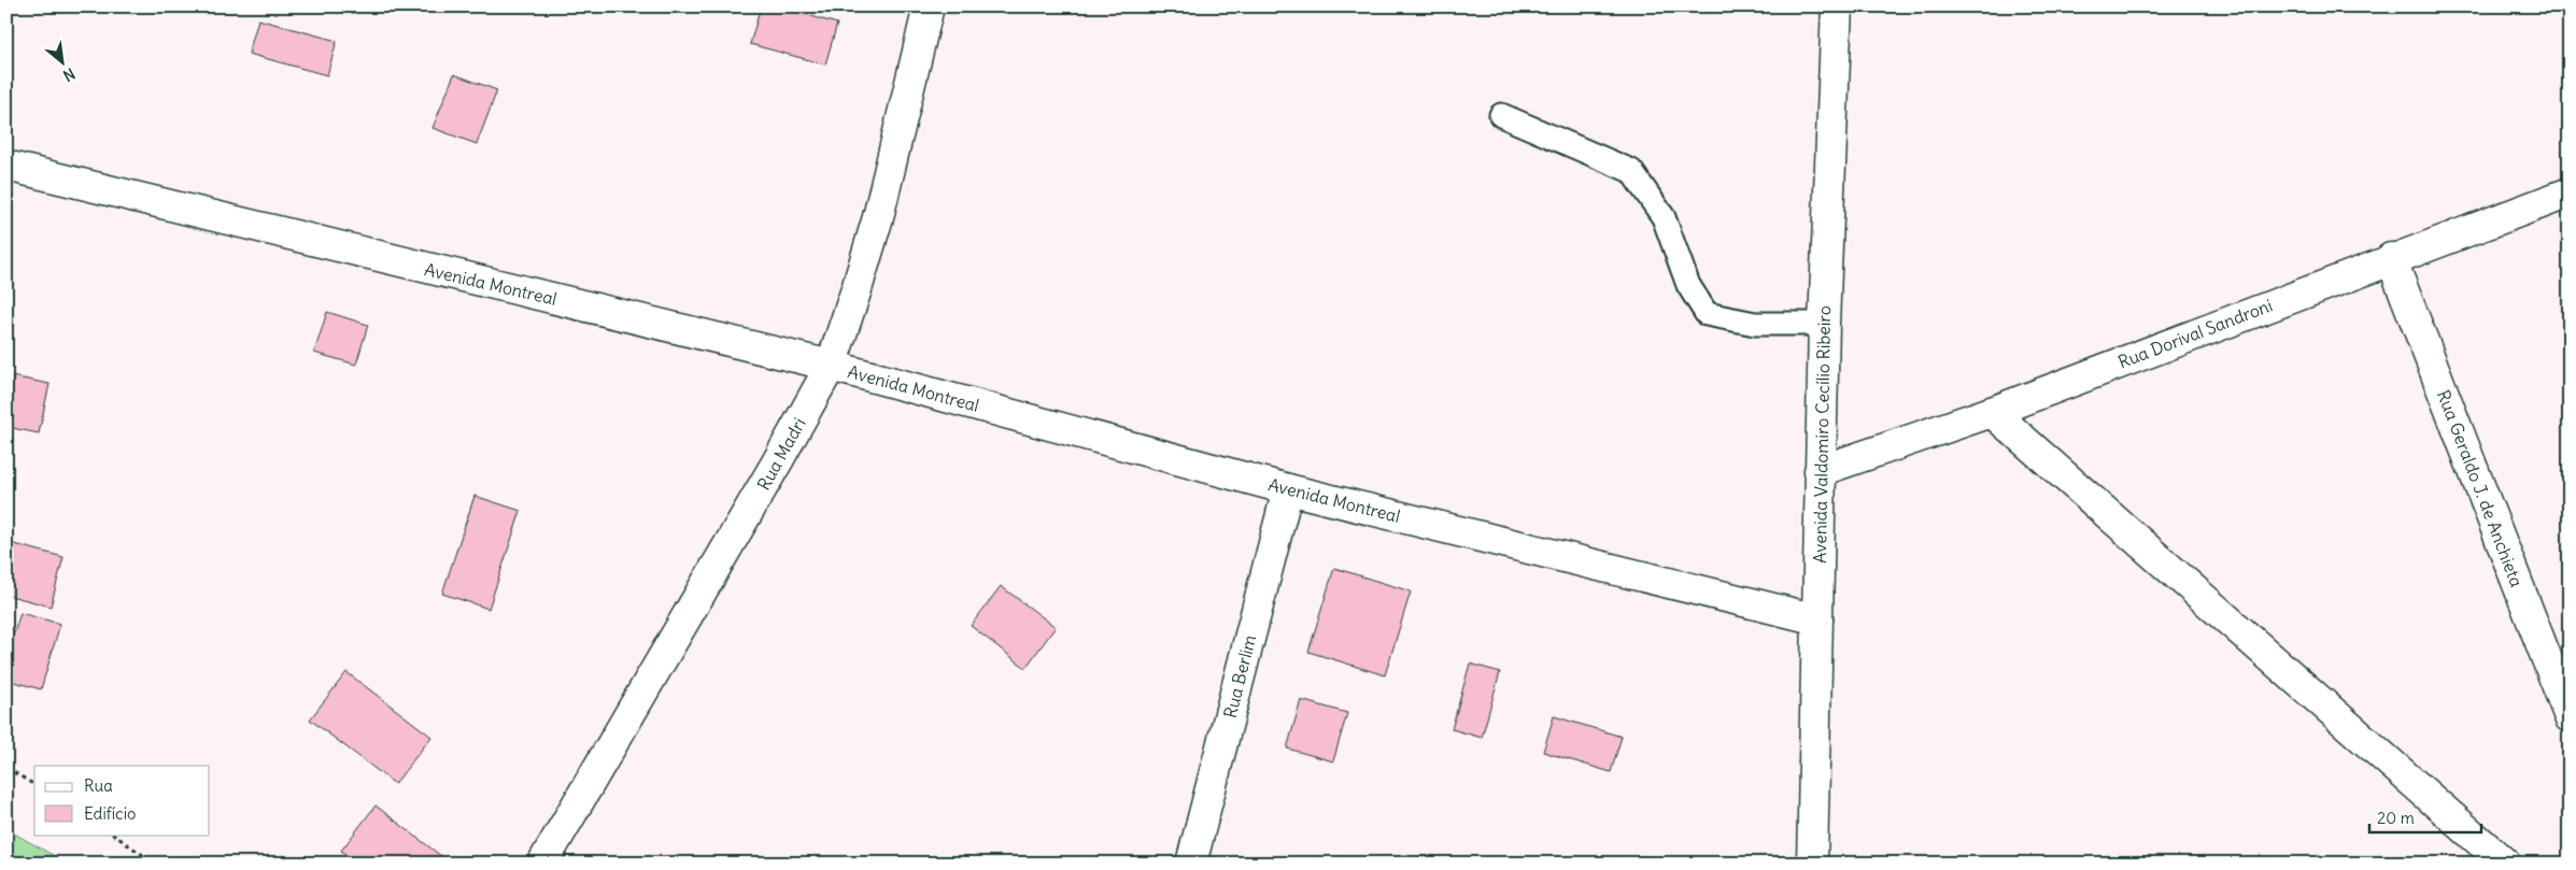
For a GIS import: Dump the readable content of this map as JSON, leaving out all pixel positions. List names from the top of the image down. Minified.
{"streets":{"street":["Avenida Montreal","Rua Dorival Sandroni","Avenida Valdomiro Cecílio Ribeiro","Rua Madri","Rua Geraldo J. de Anchieta","Rua Berlim"]},"crossings":[["Avenida Montreal","Avenida Valdomiro Cecílio Ribeiro"],["Avenida Montreal","Rua Madri"],["Avenida Montreal","Rua Berlim"],["Rua Dorival Sandroni","Avenida Valdomiro Cecílio Ribeiro"],["Rua Dorival Sandroni","Rua Geraldo J. de Anchieta"]],"legend":["Rua","Edifício"],"scale_bar":"20 m","north":"bottom right"}
